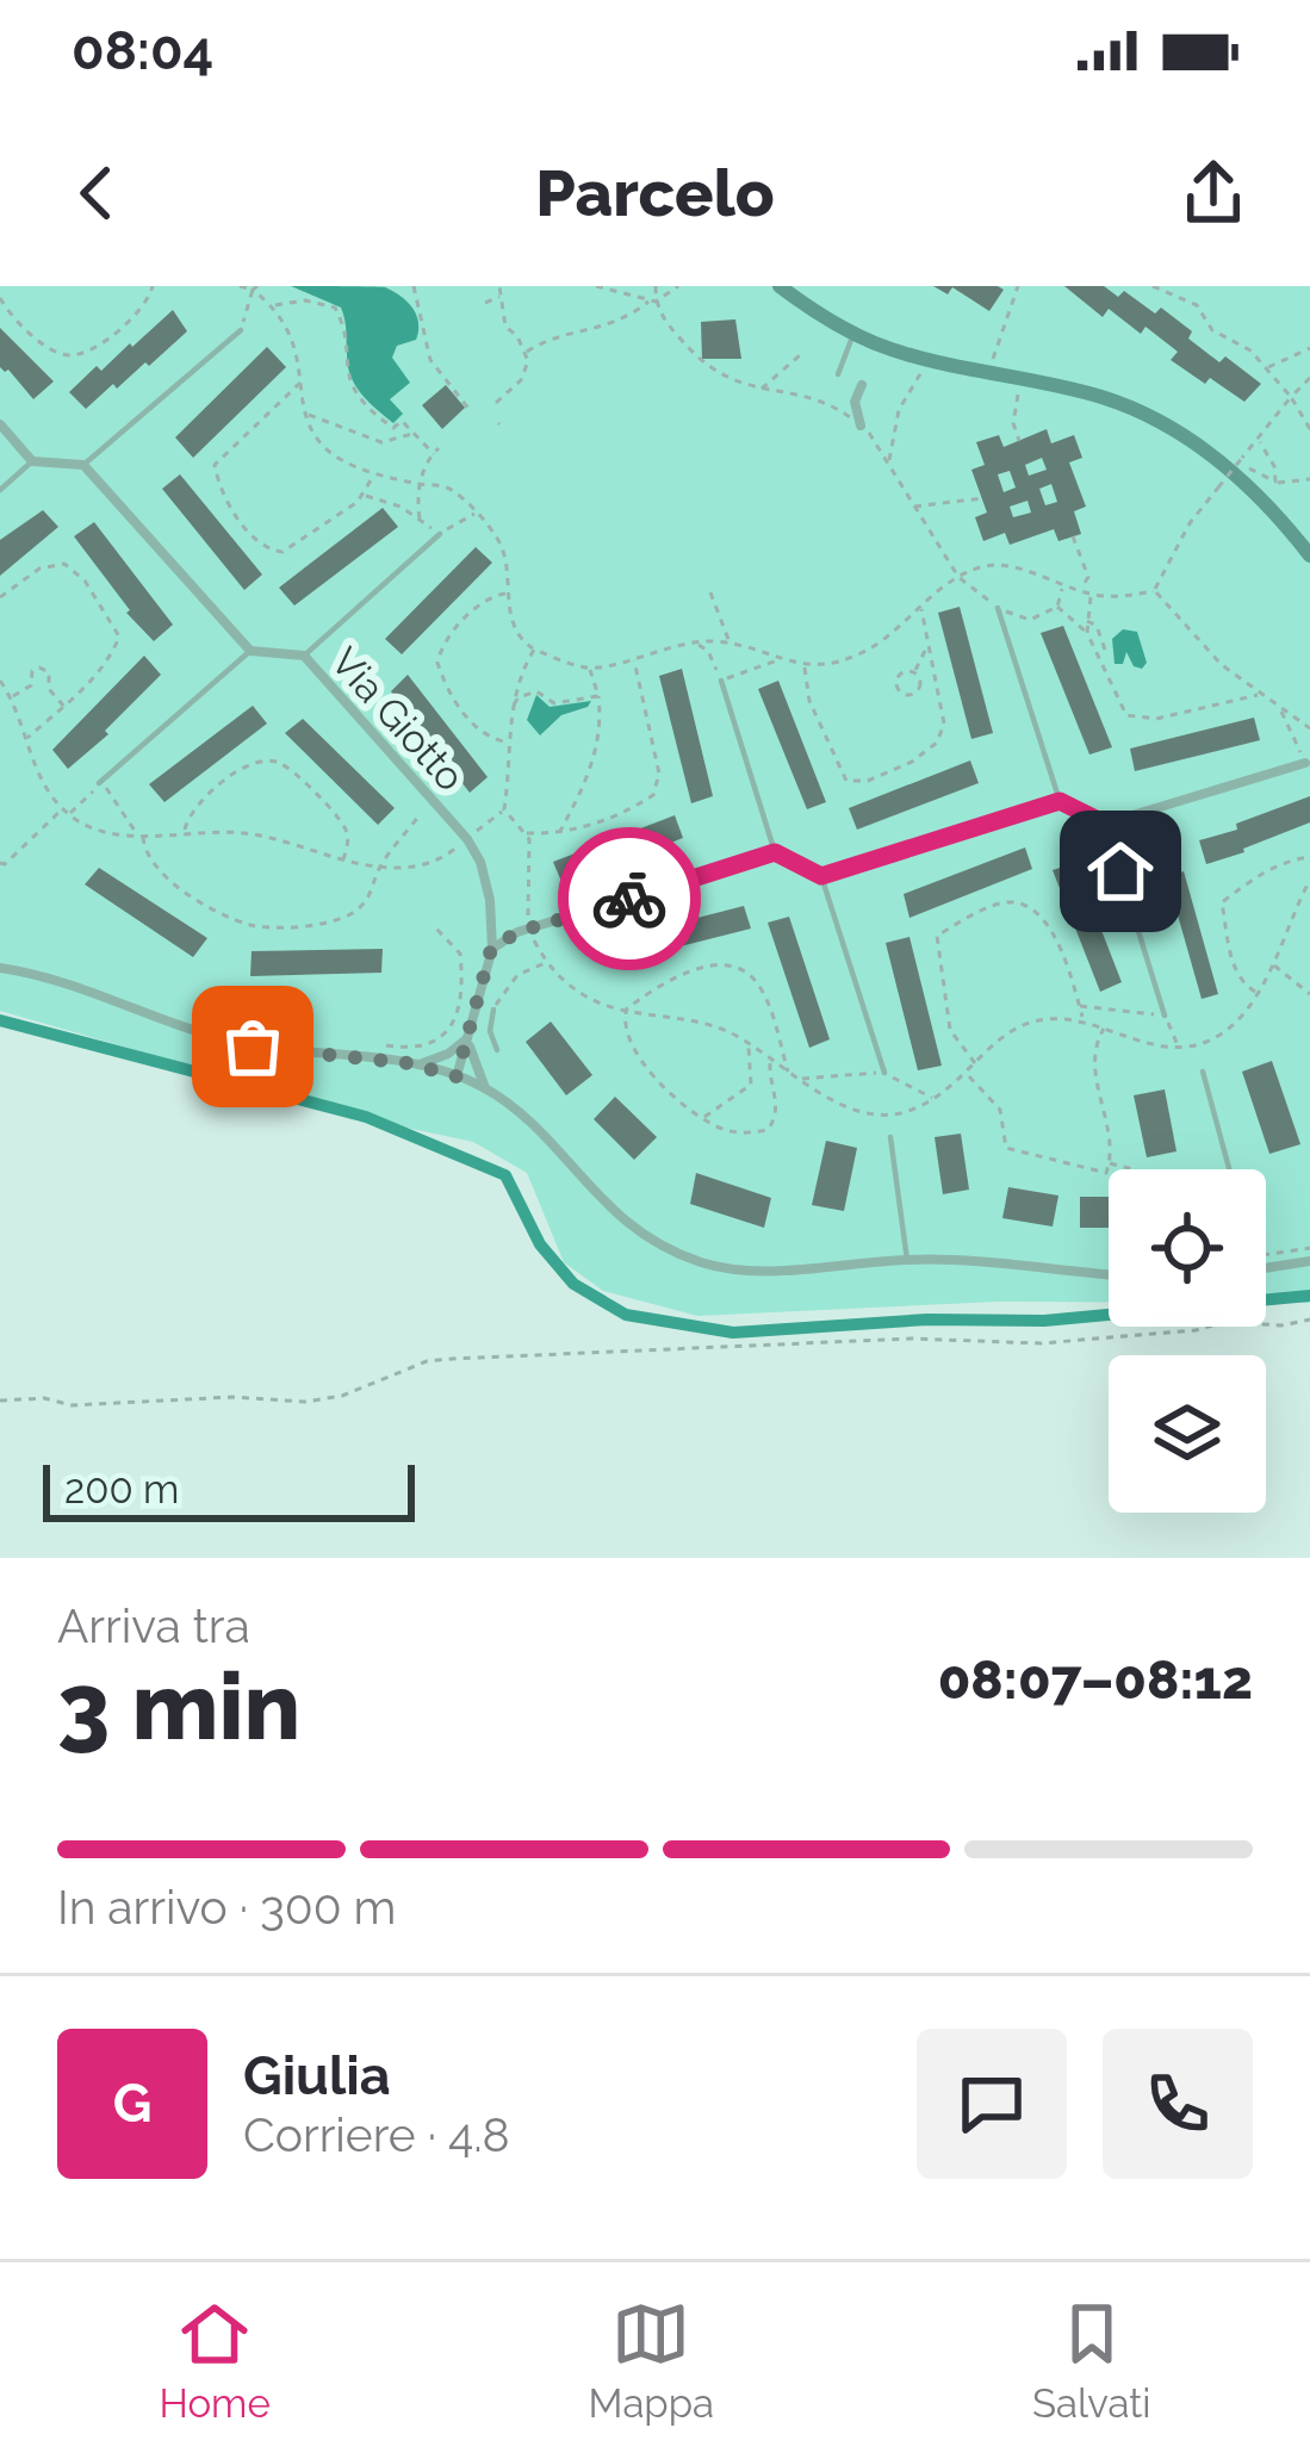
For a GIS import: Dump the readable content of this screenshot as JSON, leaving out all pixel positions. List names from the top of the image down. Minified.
{"streets":{"street":["Via Giotto"]},"scale_bar":"200 m","page":{"status":"08:04","header":"Parcelo","scale":"200 m","heading":["3 min","Arriva tra","08:07–08:12"],"panel":["Giulia","Corriere · 4.8"],"bar":"In arrivo · 300 m","round":"G","tabs":["Home","Mappa","Salvati"]}}
